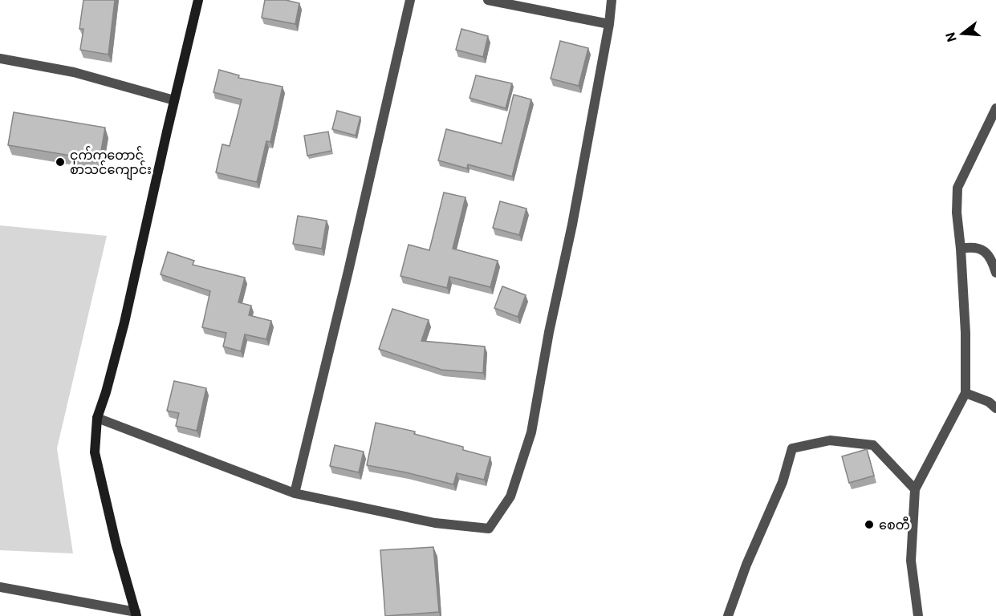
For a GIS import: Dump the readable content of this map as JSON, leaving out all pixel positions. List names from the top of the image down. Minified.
{"places":["ငှက်ကတောင် စာသင်ကျောင်း","စေတီ"],"north":"left"}
